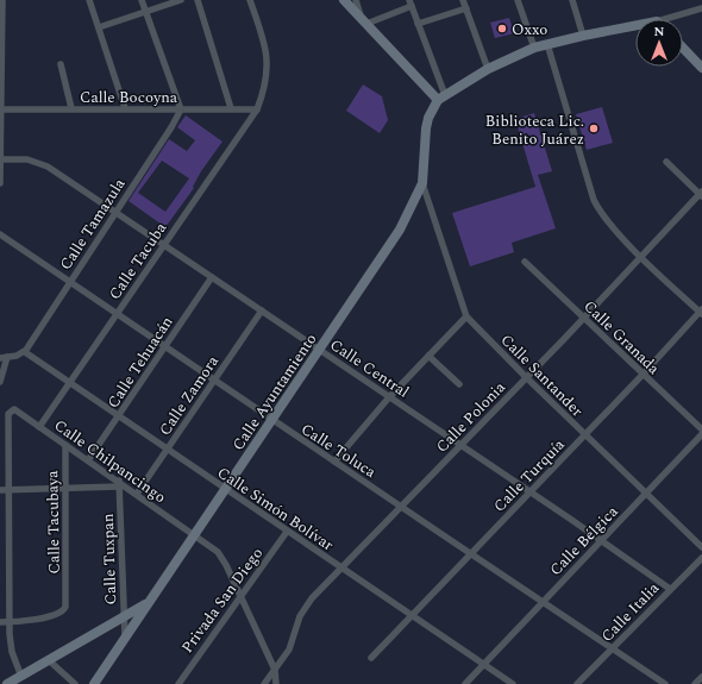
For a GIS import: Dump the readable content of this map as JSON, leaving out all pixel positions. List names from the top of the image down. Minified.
{"streets":{"main road":["Calle Ayuntamiento"],"street":["Calle Bocoyna","Calle Tamazula","Calle Tacuba","Calle Granada","Calle Tehuacán","Calle Central","Calle Santander","Calle Zamora","Calle Polonia","Calle Toluca","Calle Chilpancingo","Calle Turquía","Calle Simón Bolívar","Calle Tacubaya","Calle Bélgica","Calle Tuxpan","Privada San Diego","Calle Italia"]},"crossings":[["Calle Bocoyna","Calle Tamazula"],["Calle Bocoyna","Calle Tacuba"],["Calle Tamazula","Calle Central"],["Calle Tamazula","Calle Toluca"],["Calle Tamazula","Calle Simón Bolívar"],["Calle Tacuba","Calle Central"],["Calle Tacuba","Calle Toluca"],["Calle Tacuba","Calle Chilpancingo"],["Calle Tacuba","Calle Simón Bolívar"],["Calle Granada","Calle Polonia"],["Calle Granada","Calle Turquía"],["Calle Tehuacán","Calle Central"],["Calle Tehuacán","Calle Toluca"],["Calle Tehuacán","Calle Chilpancingo"],["Calle Tehuacán","Calle Simón Bolívar"],["Calle Central","Calle Ayuntamiento"],["Calle Central","Calle Zamora"],["Calle Central","Calle Polonia"],["Calle Central","Calle Turquía"],["Calle Central","Calle Bélgica"],["Calle Central","Calle Italia"],["Calle Santander","Calle Ayuntamiento"],["Calle Santander","Calle Polonia"],["Calle Santander","Calle Turquía"],["Calle Santander","Calle Bélgica"],["Calle Ayuntamiento","Calle Toluca"],["Calle Ayuntamiento","Calle Chilpancingo"],["Calle Ayuntamiento","Calle Simón Bolívar"],["Calle Ayuntamiento","Calle Tuxpan"],["Calle Zamora","Calle Toluca"],["Calle Zamora","Calle Chilpancingo"],["Calle Zamora","Calle Simón Bolívar"],["Calle Polonia","Calle Toluca"],["Calle Polonia","Calle Chilpancingo"],["Calle Polonia","Calle Simón Bolívar"],["Calle Toluca","Calle Turquía"],["Calle Toluca","Calle Bélgica"],["Calle Toluca","Calle Italia"],["Calle Chilpancingo","Calle Tacubaya"],["Calle Chilpancingo","Calle Tuxpan"],["Calle Chilpancingo","Privada San Diego"],["Calle Turquía","Calle Simón Bolívar"],["Calle Simón Bolívar","Calle Bélgica"],["Calle Simón Bolívar","Privada San Diego"]],"places":["Oxxo","Biblioteca Lic. Benito Juárez"],"north":"top"}
